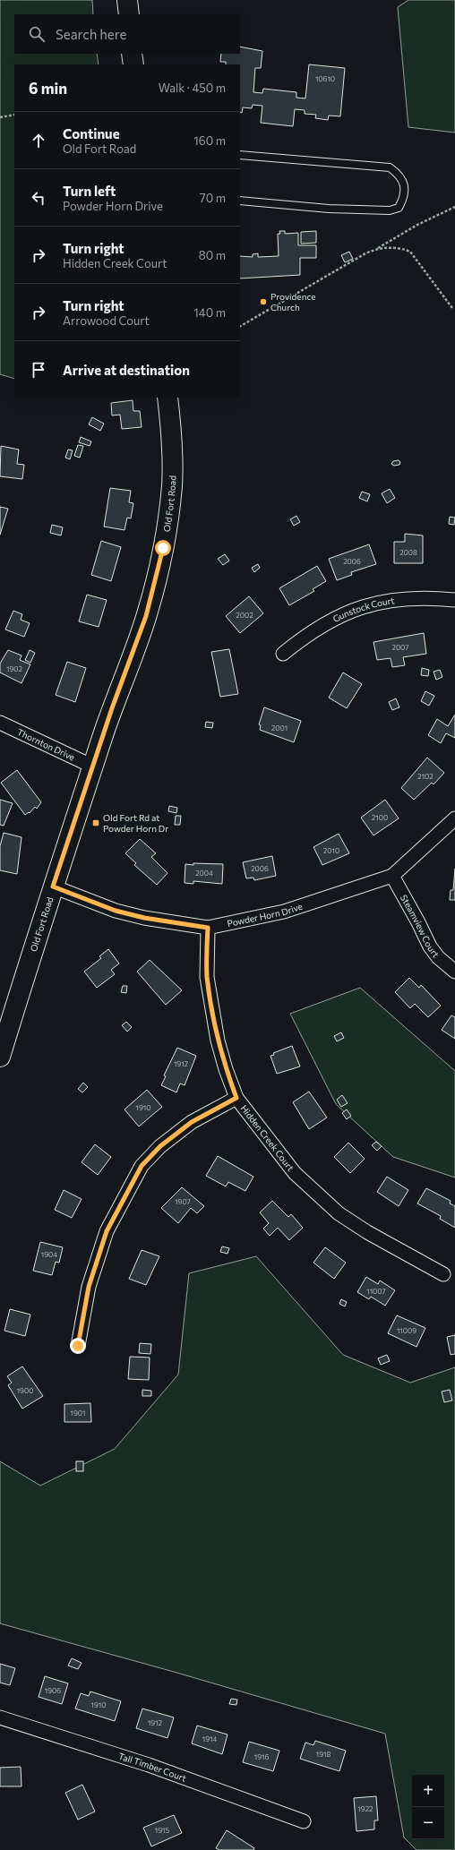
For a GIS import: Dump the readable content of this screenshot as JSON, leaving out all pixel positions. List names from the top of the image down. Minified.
{"streets":{"main road":["Old Fort Road"],"street":["Gunstock Court","Thornton Drive","Powder Horn Drive","Steamview Court","Hidden Creek Court","Tall Timber Court"]},"crossings":[["Old Fort Road","Thornton Drive"],["Old Fort Road","Powder Horn Drive"],["Powder Horn Drive","Steamview Court"],["Powder Horn Drive","Hidden Creek Court"]],"places":{"other":["Providence Church"],"transit":["Old Fort Rd at Powder Horn Dr"]},"house_numbers":["10610","2008","2006","2002","2007","1902","2001","2102","2100","2010","2006","2004","1912","1910","1907","1904","11007","11009","1900","1901","1906","1910","1912","1914","1918","1916","1922","1915"],"page":{"search":"Search here","heading":["6 min","Walk · 450 m"],"list":[["Continue","Old Fort Road","160 m"],["Turn left","Powder Horn Drive","70 m"],["Turn right","Hidden Creek Court","80 m"],["Turn right","Arrowood Court","140 m"],"Arrive at destination"],"map_buttons":["+","−"]}}
